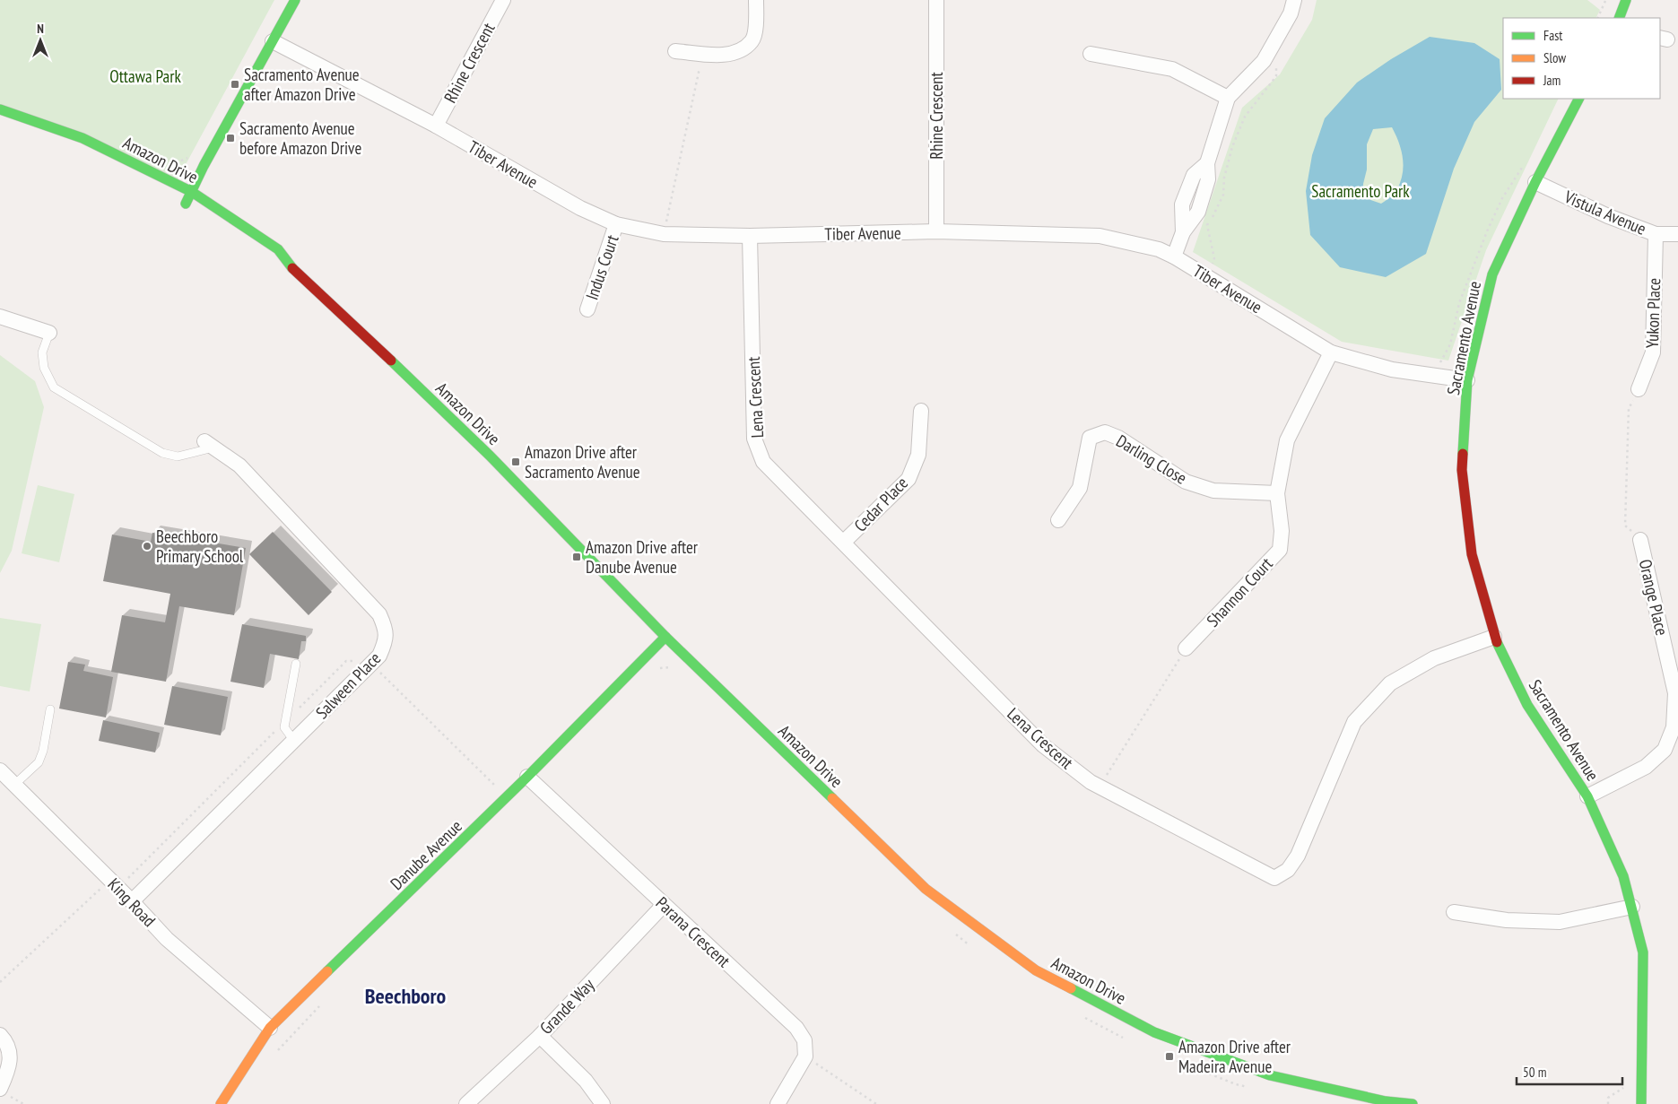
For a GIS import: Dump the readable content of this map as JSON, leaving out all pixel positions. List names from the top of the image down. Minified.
{"streets":{"street":["Rhine Crescent","Amazon Drive","Tiber Avenue","Vistula Avenue","Indus Court","Yukon Place","Sacramento Avenue","Lena Crescent","Darling Close","Cedar Place","Shannon Court","Orange Place","Salween Place","Danube Avenue","King Road","Parana Crescent","Grande Way"]},"crossings":[["Rhine Crescent","Tiber Avenue"],["Amazon Drive","Danube Avenue"],["Tiber Avenue","Indus Court"],["Tiber Avenue","Sacramento Avenue"],["Tiber Avenue","Lena Crescent"],["Tiber Avenue","Shannon Court"],["Vistula Avenue","Yukon Place"],["Vistula Avenue","Sacramento Avenue"],["Sacramento Avenue","Lena Crescent"],["Sacramento Avenue","Orange Place"],["Lena Crescent","Cedar Place"],["Darling Close","Shannon Court"],["Salween Place","King Road"],["Danube Avenue","King Road"],["Danube Avenue","Parana Crescent"],["Parana Crescent","Grande Way"]],"districts":["Beechboro"],"parks":["Ottawa Park","Sacramento Park"],"places":{"transit":["Sacramento Avenue after Amazon Drive","Sacramento Avenue before Amazon Drive","Amazon Drive after Sacramento Avenue","Amazon Drive after Danube Avenue","Amazon Drive after Madeira Avenue"],"other":["Beechboro Primary School"]},"legend":["Fast","Slow","Jam"],"scale_bar":"50 m","north":"top"}
